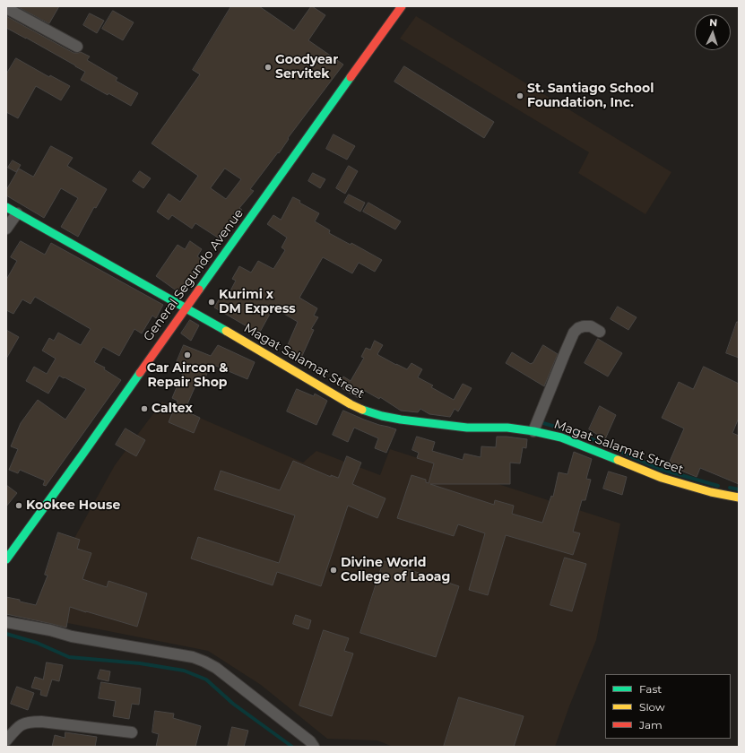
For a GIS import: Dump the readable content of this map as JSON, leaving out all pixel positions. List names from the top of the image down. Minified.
{"streets":{"main road":["General Segundo Avenue","Magat Salamat Street"]},"crossings":[["General Segundo Avenue","Magat Salamat Street"]],"places":["Goodyear Servitek","St. Santiago School Foundation, Inc.","Kurimi x DM Express","Car Aircon & Repair Shop","Caltex","Kookee House","Divine World College of Laoag"],"legend":["Fast","Slow","Jam"],"north":"top"}
